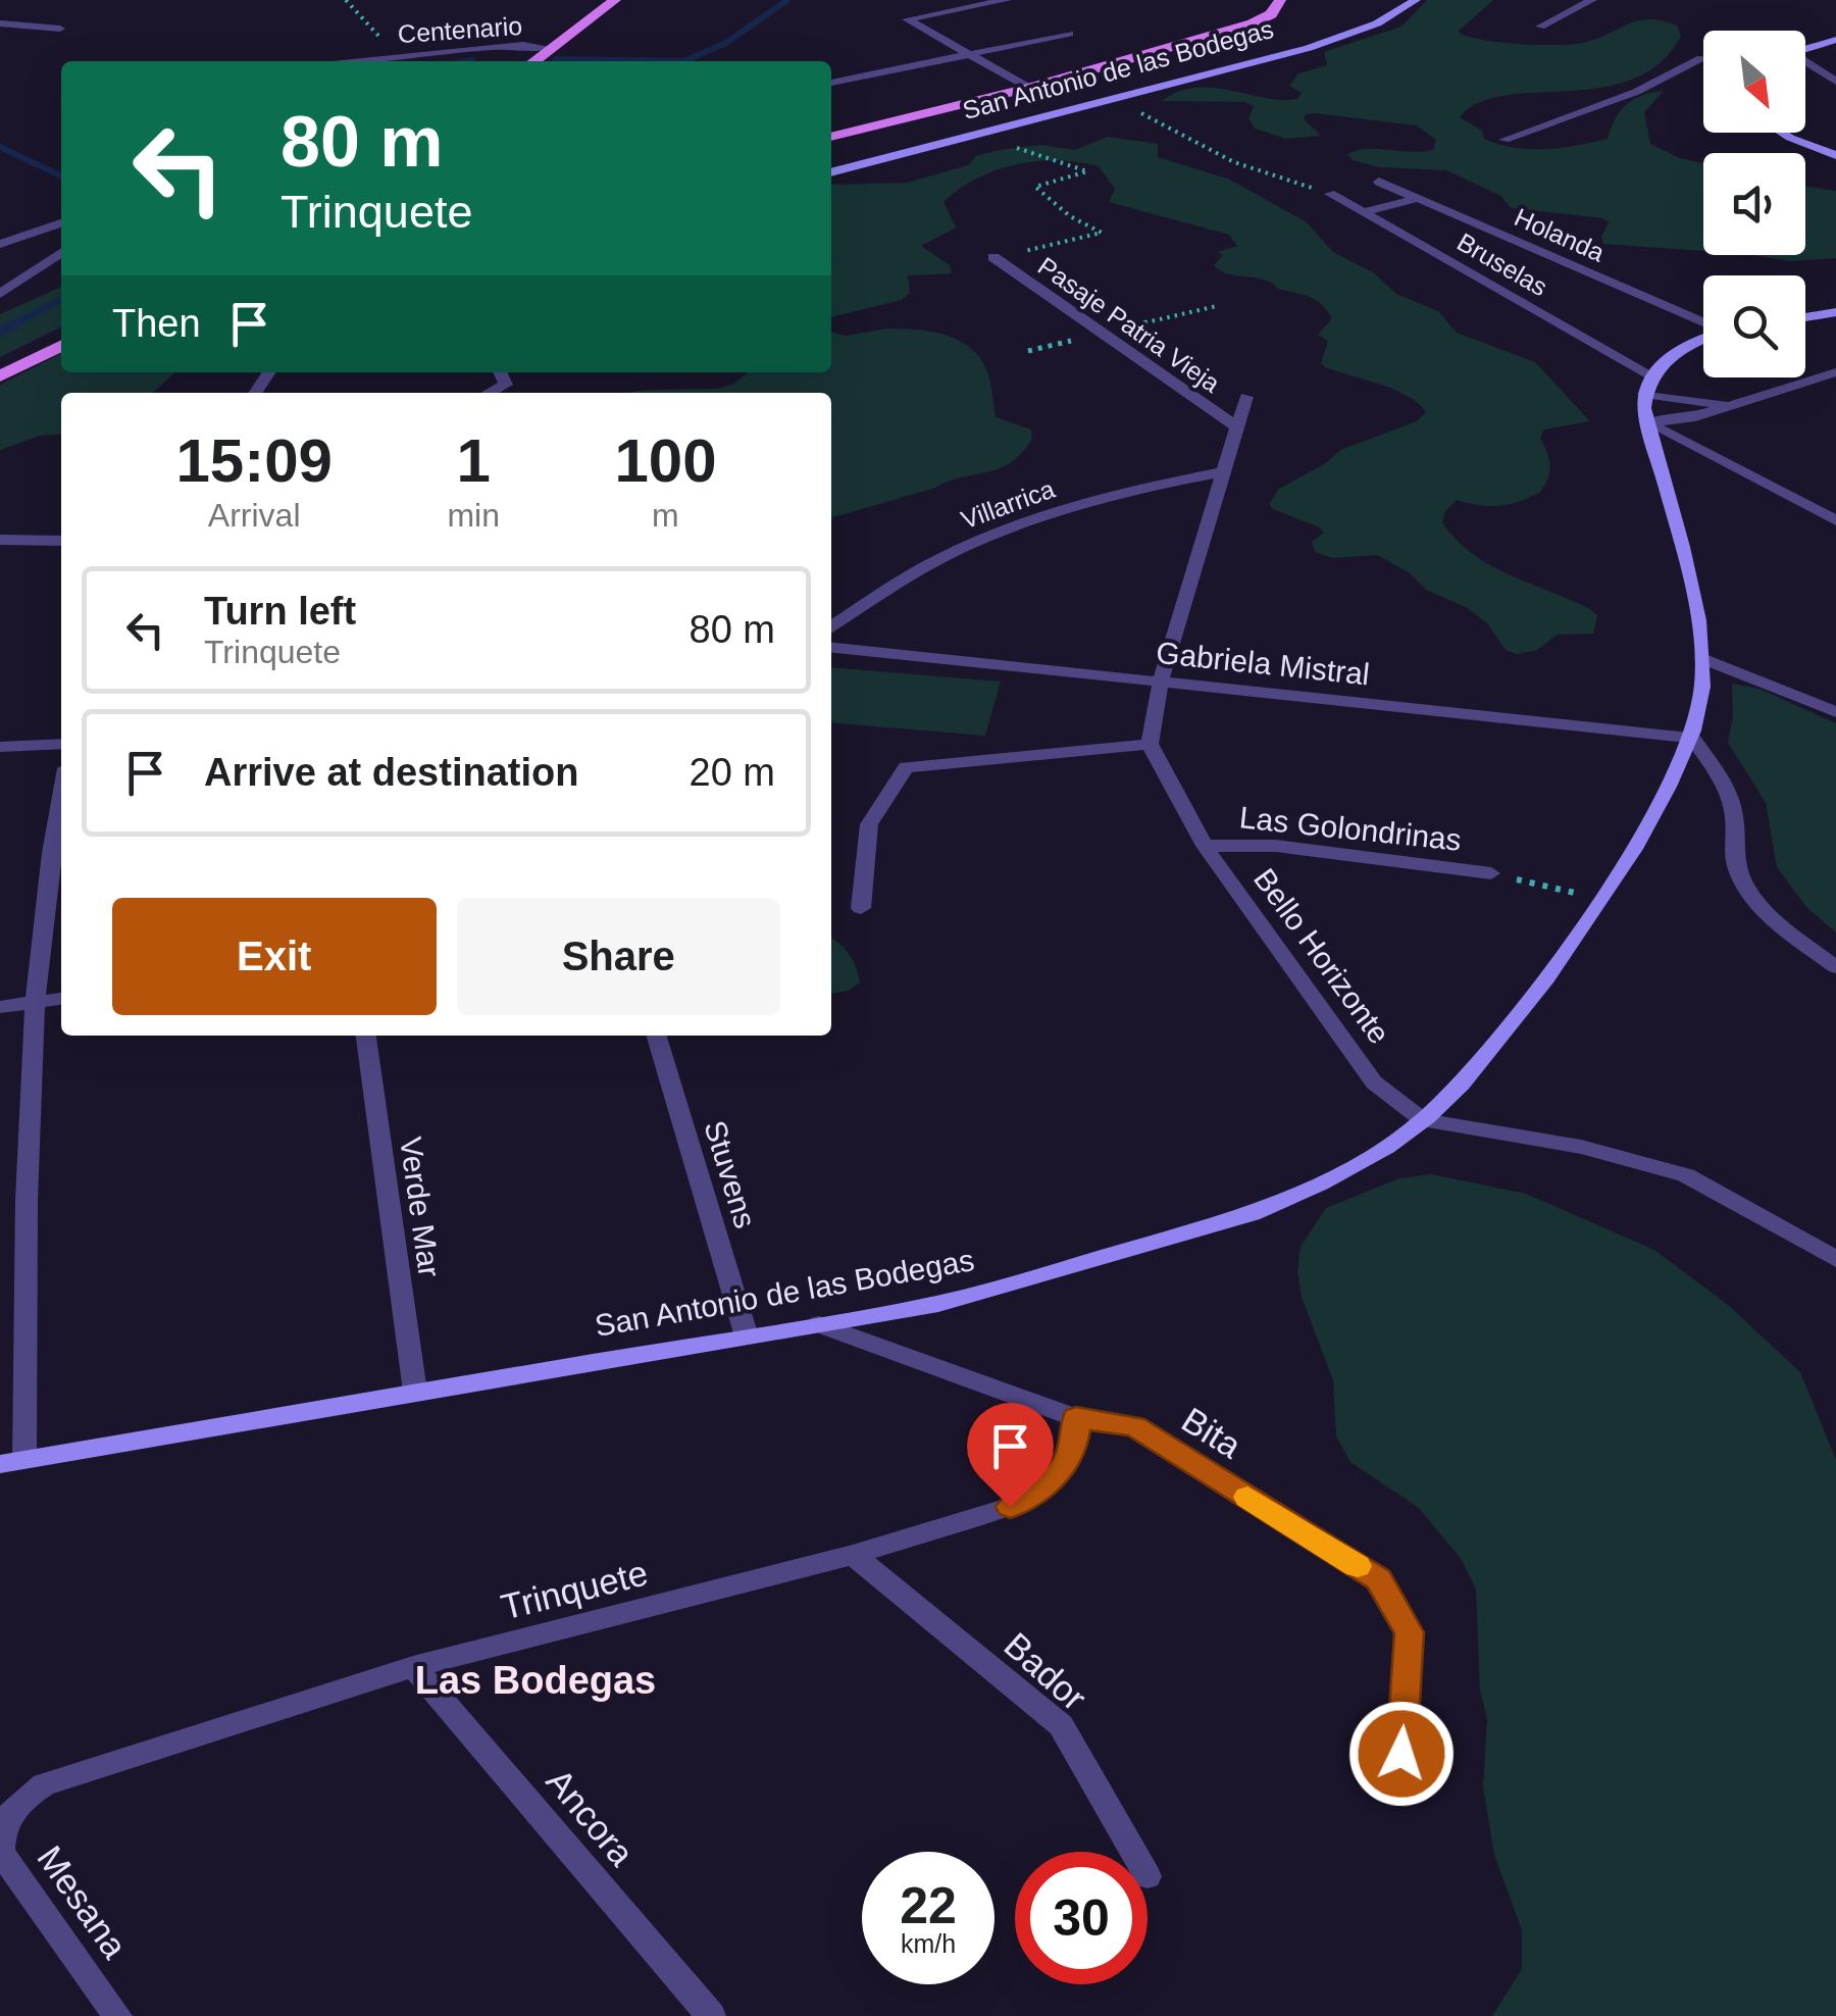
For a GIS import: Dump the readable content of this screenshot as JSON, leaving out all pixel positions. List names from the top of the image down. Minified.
{"streets":{"street":["Centenario","San Antonio de las Bodegas","Holanda","Bruselas","Pasaje Patria Vieja","Villarrica","Gabriela Mistral","Las Golondrinas","Bello Horizonte","Stuvens","Verde Mar","Bita","Trinquete","Bador","Ancora","Mesana"]},"crossings":[["San Antonio de las Bodegas","Bruselas"],["San Antonio de las Bodegas","Gabriela Mistral"],["San Antonio de las Bodegas","Bello Horizonte"],["San Antonio de las Bodegas","Stuvens"],["San Antonio de las Bodegas","Verde Mar"],["San Antonio de las Bodegas","Bita"],["Las Golondrinas","Bello Horizonte"],["Bita","Trinquete"],["Trinquete","Bador"],["Trinquete","Ancora"],["Trinquete","Mesana"]],"districts":["Las Bodegas"],"north":"bottom right","page":{"turn":["80 m","Trinquete"],"then":"Then","eta":["15:09","Arrival","1","min","100","m"],"list":[{"name":"Turn left","note":"Trinquete","value":"80 m"},{"name":"Arrive at destination","value":"20 m"}],"buttons":["Exit","Share"],"speed":"22 km/h","limit":"30"}}
